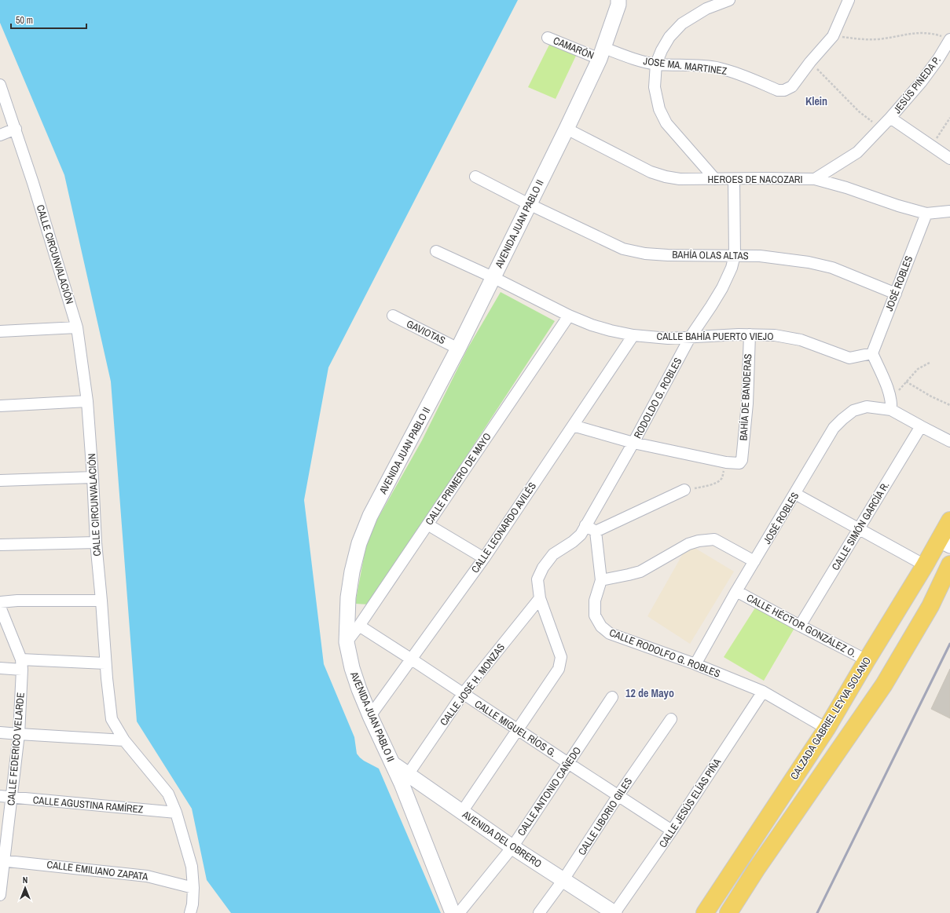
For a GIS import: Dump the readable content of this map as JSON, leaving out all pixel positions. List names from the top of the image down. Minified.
{"streets":{"main road":["AVENIDA JUAN PABLO II","CALZADA GABRIEL LEYVA SOLANO","AVENIDA DEL OBRERO"],"street":["CAMARÓN","JOSE MA. MARTINEZ","JESÚS PINEDA P.","HEROES DE NACOZARI","CALLE CIRCUNVALACIÓN","BAHÍA OLAS ALTAS","JOSÉ ROBLES","GAVIOTAS","CALLE BAHÍA PUERTO VIEJO","BAHÍA DE BANDERAS","RODOLDO G. ROBLES","CALLE PRIMERO DE MAYO","CALLE SIMÓN GARCÍA R.","CALLE LEONARDO AVILÉS","CALLE HÉCTOR GONZÁLEZ O.","CALLE RODOLFO G. ROBLES","CALLE JOSÉ H. MONZAS","CALLE MIGUEL RÍOS G.","CALLE FEDERICO VELARDE","CALLE ANTONIO CAÑEDO","CALLE JESÚS ELÍAS PIÑA","CALLE AGUSTINA RAMÍREZ","CALLE LIBORIO GILES","CALLE EMILIANO ZAPATA"]},"crossings":[["CAMARÓN","JOSE MA. MARTINEZ"],["CAMARÓN","AVENIDA JUAN PABLO II"],["JOSE MA. MARTINEZ","AVENIDA JUAN PABLO II"],["JESÚS PINEDA P.","HEROES DE NACOZARI"],["HEROES DE NACOZARI","AVENIDA JUAN PABLO II"],["HEROES DE NACOZARI","JOSÉ ROBLES"],["HEROES DE NACOZARI","RODOLDO G. ROBLES"],["AVENIDA JUAN PABLO II","BAHÍA OLAS ALTAS"],["AVENIDA JUAN PABLO II","GAVIOTAS"],["AVENIDA JUAN PABLO II","CALLE BAHÍA PUERTO VIEJO"],["AVENIDA JUAN PABLO II","CALLE PRIMERO DE MAYO"],["AVENIDA JUAN PABLO II","CALLE LEONARDO AVILÉS"],["AVENIDA JUAN PABLO II","CALLE JOSÉ H. MONZAS"],["AVENIDA JUAN PABLO II","AVENIDA DEL OBRERO"],["CALLE CIRCUNVALACIÓN","CALLE AGUSTINA RAMÍREZ"],["CALLE CIRCUNVALACIÓN","CALLE EMILIANO ZAPATA"],["BAHÍA OLAS ALTAS","JOSÉ ROBLES"],["BAHÍA OLAS ALTAS","RODOLDO G. ROBLES"],["JOSÉ ROBLES","CALLE BAHÍA PUERTO VIEJO"],["JOSÉ ROBLES","CALLE HÉCTOR GONZÁLEZ O."],["JOSÉ ROBLES","CALLE RODOLFO G. ROBLES"],["CALLE BAHÍA PUERTO VIEJO","BAHÍA DE BANDERAS"],["CALLE BAHÍA PUERTO VIEJO","RODOLDO G. ROBLES"],["CALLE BAHÍA PUERTO VIEJO","CALLE PRIMERO DE MAYO"],["CALLE BAHÍA PUERTO VIEJO","CALLE LEONARDO AVILÉS"],["RODOLDO G. ROBLES","CALLE JOSÉ H. MONZAS"],["CALLE PRIMERO DE MAYO","CALLE MIGUEL RÍOS G."],["CALLE SIMÓN GARCÍA R.","CALLE HÉCTOR GONZÁLEZ O."],["CALLE LEONARDO AVILÉS","CALLE MIGUEL RÍOS G."],["CALLE HÉCTOR GONZÁLEZ O.","CALZADA GABRIEL LEYVA SOLANO"],["CALLE RODOLFO G. ROBLES","CALZADA GABRIEL LEYVA SOLANO"],["CALLE RODOLFO G. ROBLES","CALLE JESÚS ELÍAS PIÑA"],["CALLE JOSÉ H. MONZAS","CALLE MIGUEL RÍOS G."],["CALLE JOSÉ H. MONZAS","AVENIDA DEL OBRERO"],["CALLE MIGUEL RÍOS G.","CALLE ANTONIO CAÑEDO"],["CALLE MIGUEL RÍOS G.","CALLE JESÚS ELÍAS PIÑA"],["CALLE MIGUEL RÍOS G.","CALLE LIBORIO GILES"],["CALLE FEDERICO VELARDE","CALLE AGUSTINA RAMÍREZ"],["CALLE FEDERICO VELARDE","CALLE EMILIANO ZAPATA"],["CALLE ANTONIO CAÑEDO","AVENIDA DEL OBRERO"],["CALLE JESÚS ELÍAS PIÑA","AVENIDA DEL OBRERO"],["CALLE LIBORIO GILES","AVENIDA DEL OBRERO"]],"districts":["Klein","12 de Mayo"],"scale_bar":"50 m","north":"top"}
